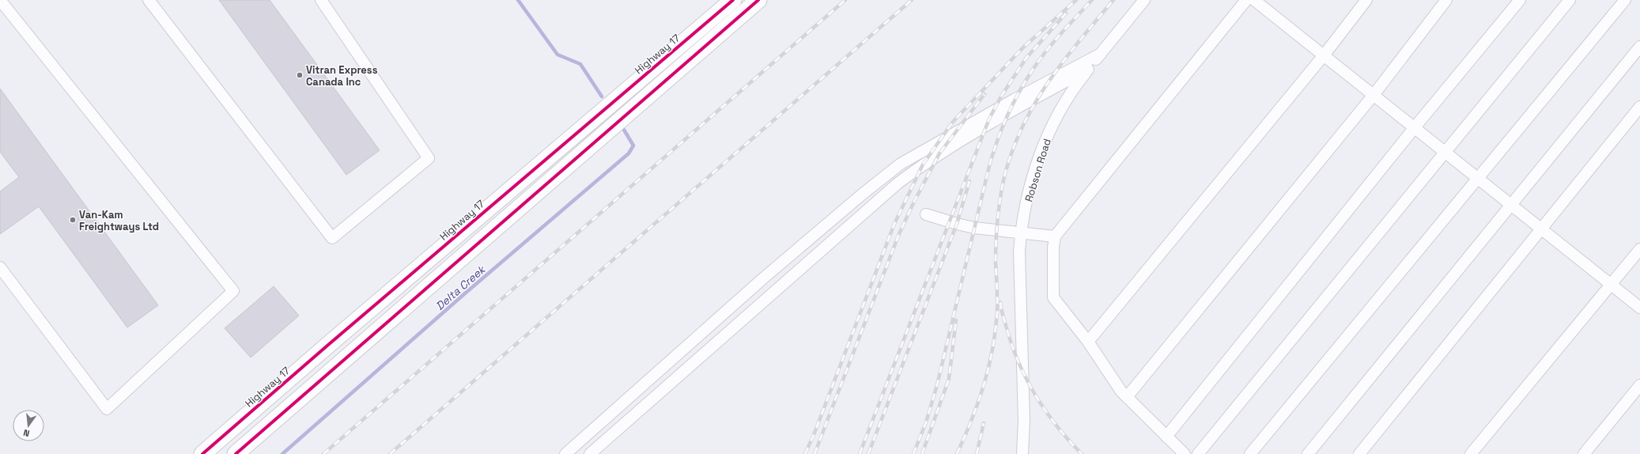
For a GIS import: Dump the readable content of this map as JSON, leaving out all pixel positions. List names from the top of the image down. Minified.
{"streets":{"highway":["Highway 17"],"street":["Robson Road"]},"water":["Delta Creek"],"places":["Vitran Express Canada Inc","Van-Kam Freightways Ltd"],"north":"bottom"}
